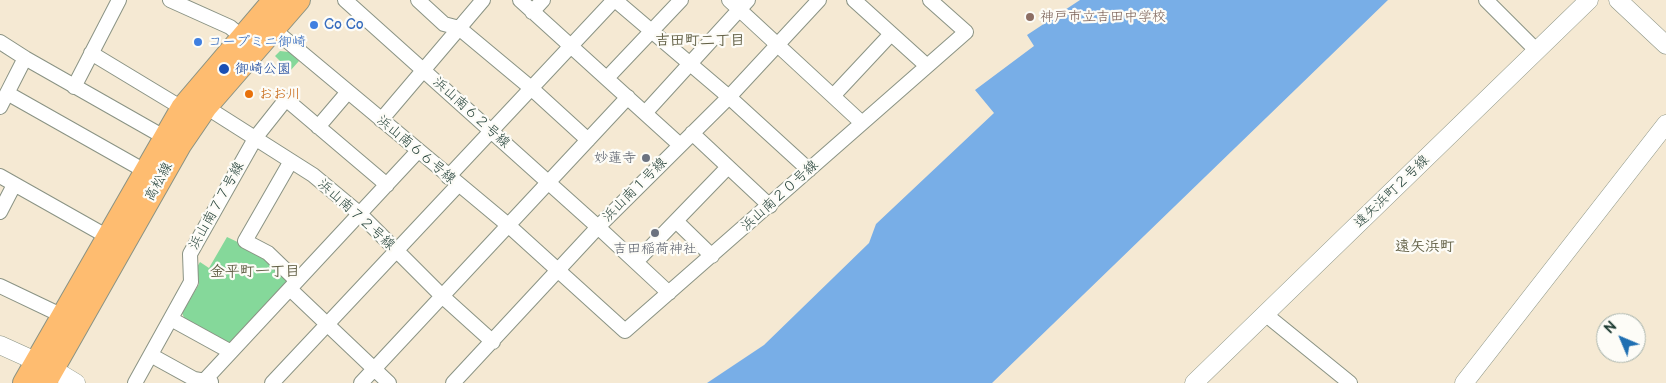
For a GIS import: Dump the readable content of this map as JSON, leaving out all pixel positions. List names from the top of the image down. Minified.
{"streets":{"main road":["高松線"],"street":["浜山南６２号線","浜山南６６号線","浜山南１号線","遠矢浜町２号線","浜山南２０号線","浜山南７７号線","浜山南７２号線"]},"crossings":[["浜山南６２号線","浜山南１号線"],["浜山南６２号線","浜山南２０号線"],["浜山南６６号線","高松線"],["浜山南６６号線","浜山南１号線"],["浜山南６６号線","浜山南２０号線"],["高松線","浜山南７２号線"],["浜山南１号線","浜山南２０号線"],["浜山南１号線","浜山南７２号線"],["浜山南７７号線","浜山南７２号線"]],"districts":["吉田町二丁目","遠矢浜町","金平町一丁目"],"places":["神戸市立吉田中学校","Co Co","コープミニ御崎","御崎公園","おお川","妙蓮寺","吉田稲荷神社"],"north":"top left"}
